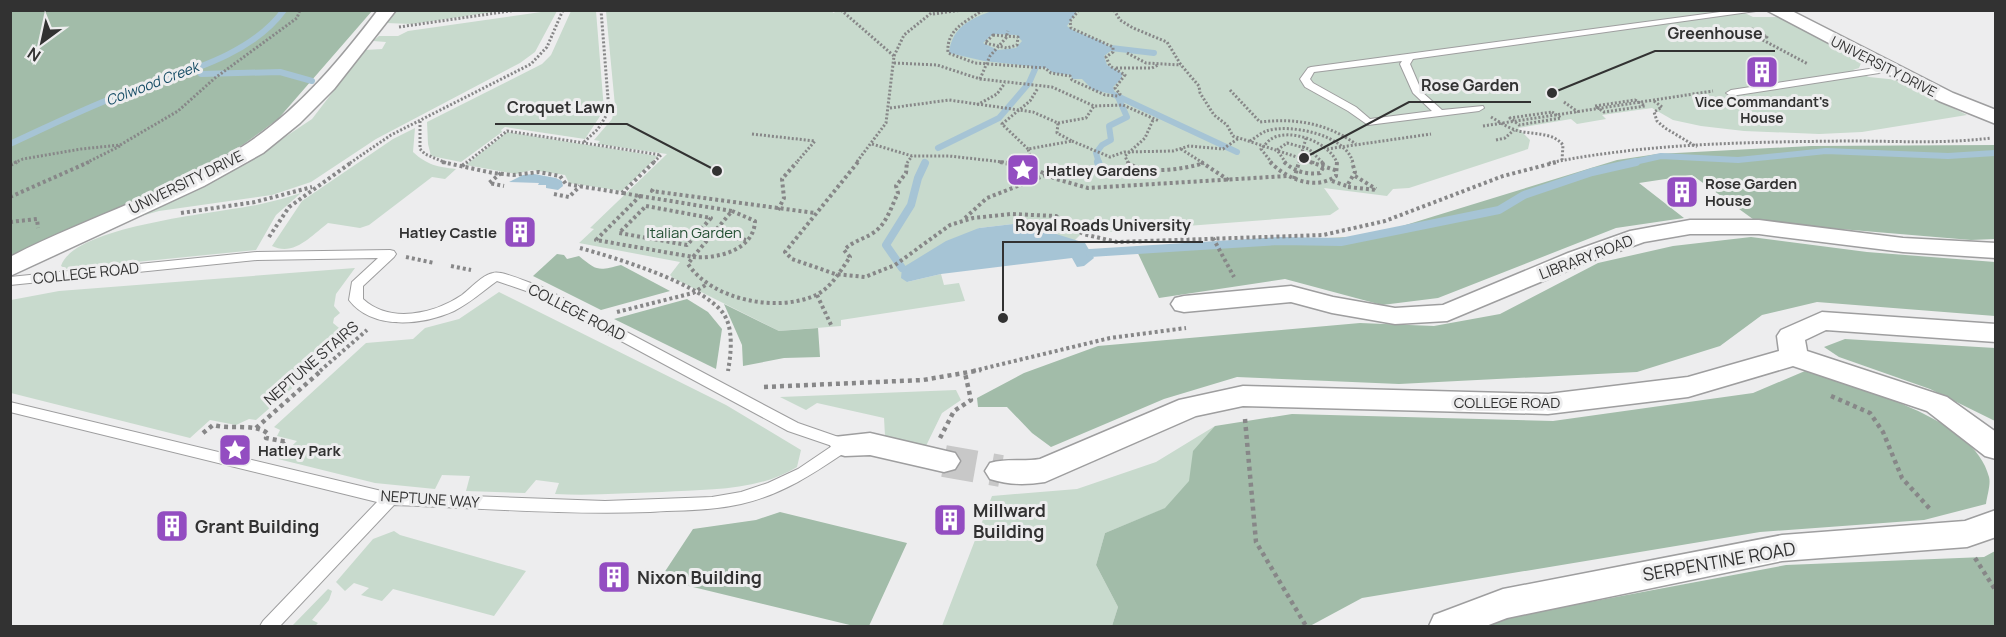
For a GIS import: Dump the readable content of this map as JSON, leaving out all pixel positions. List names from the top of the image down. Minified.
{"streets":{"street":["UNIVERSITY DRIVE","LIBRARY ROAD","COLLEGE ROAD","SERPENTINE ROAD"],"lane":["NEPTUNE WAY"],"path":["NEPTUNE STAIRS"]},"crossings":[["COLLEGE ROAD","NEPTUNE WAY"]],"water":["Colwood Creek"],"parks":["Italian Garden"],"places":{"building":["Vice Commandant's House","Rose Garden House","Hatley Castle","Millward Building","Grant Building","Nixon Building"],"other":["Greenhouse","Rose Garden","Croquet Lawn","Royal Roads University"],"place":["Hatley Gardens","Hatley Park"]},"north":"bottom left"}
